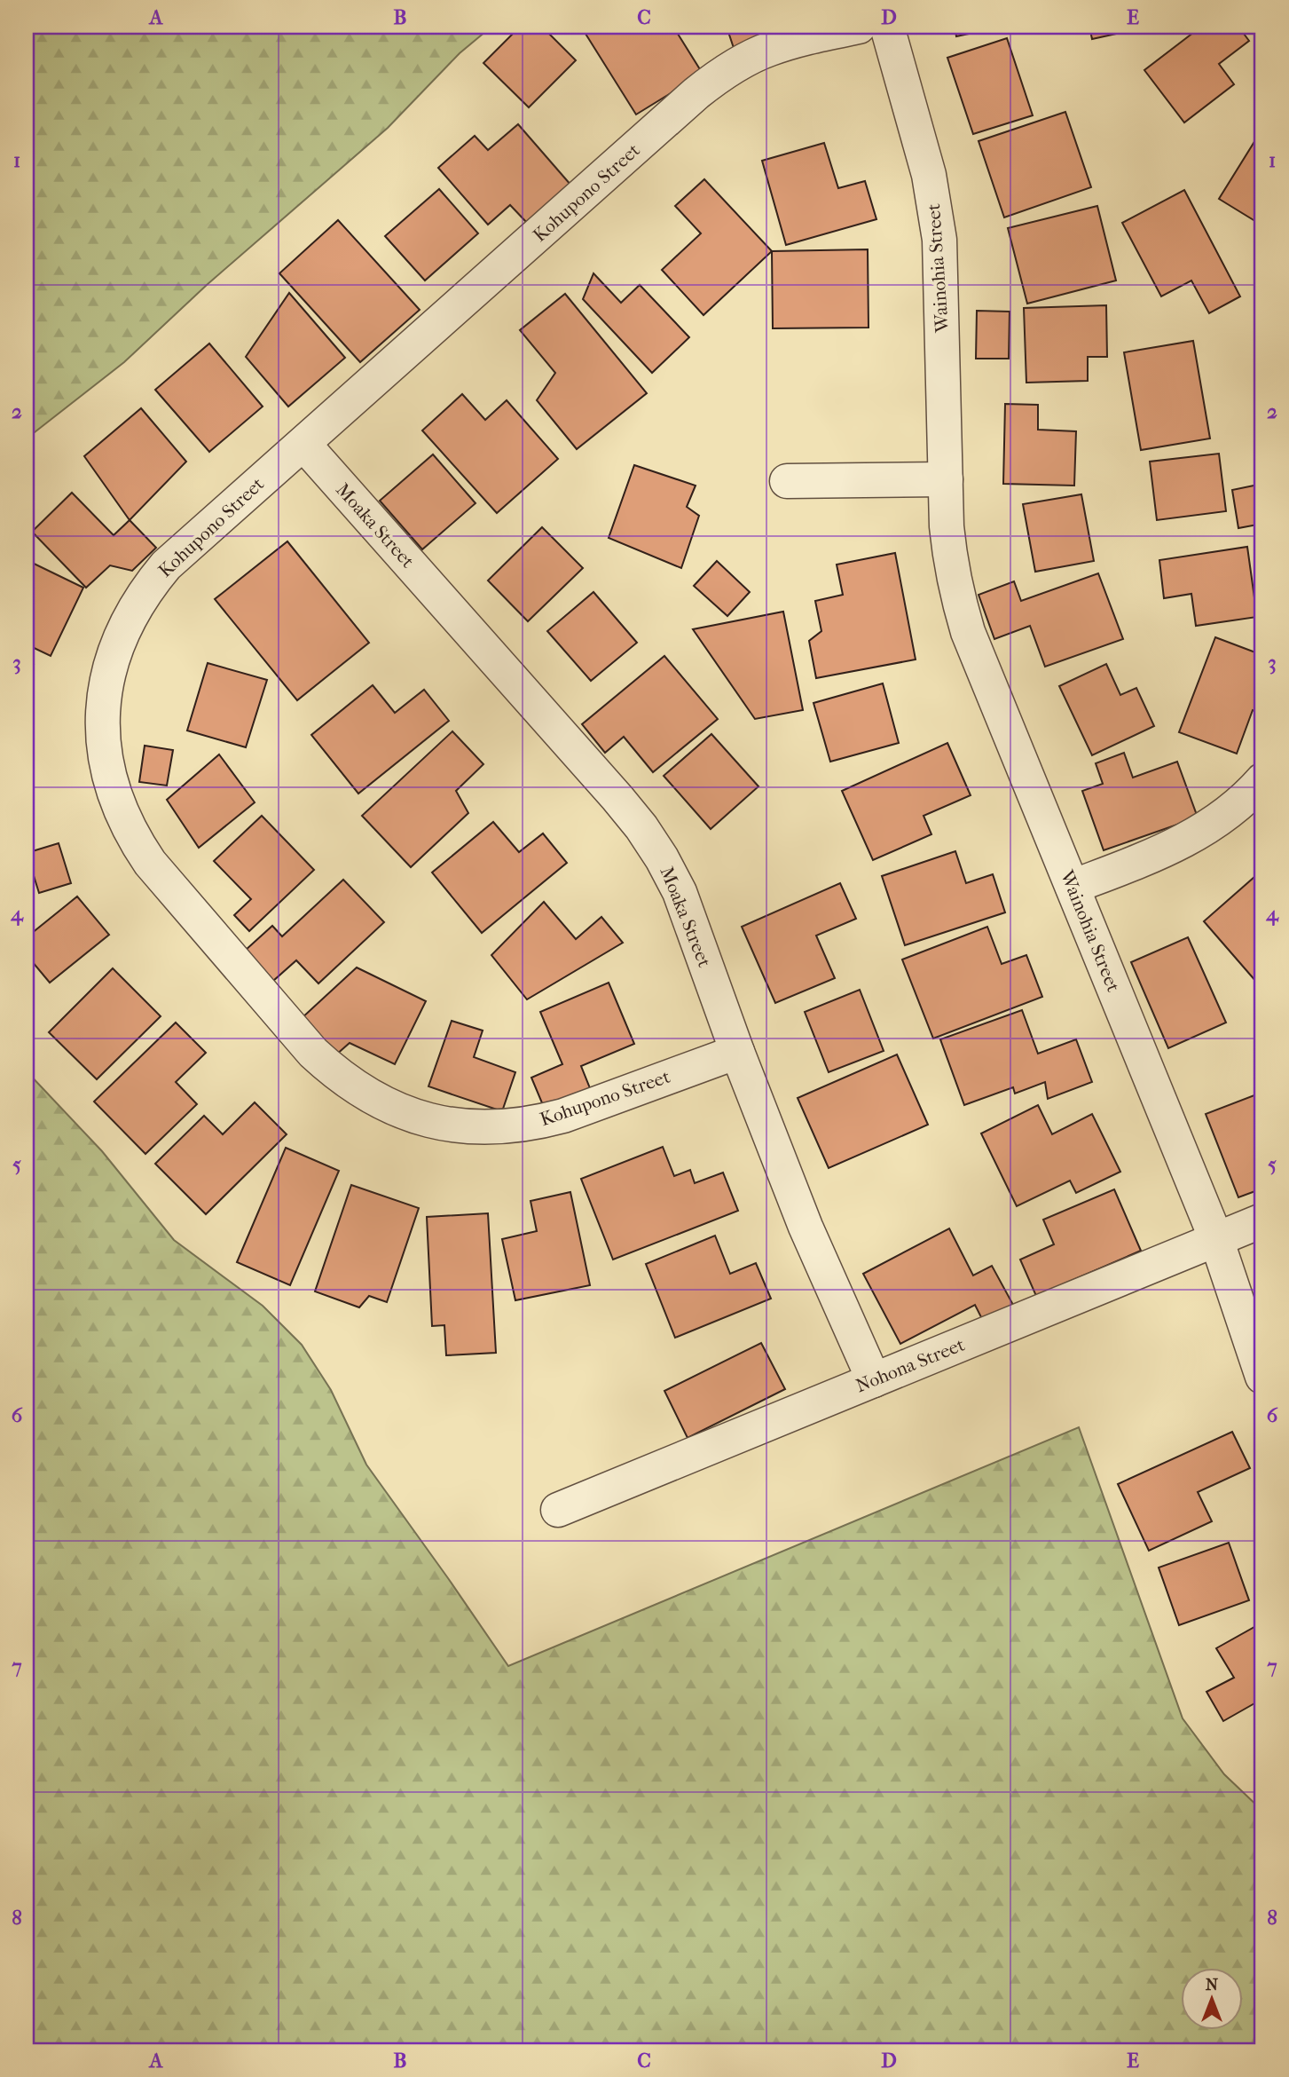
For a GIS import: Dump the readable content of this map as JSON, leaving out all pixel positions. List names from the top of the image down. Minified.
{"streets":{"street":["Kohupono Street","Wainohia Street","Moaka Street","Nohona Street"]},"crossings":[["Kohupono Street","Moaka Street"],["Wainohia Street","Nohona Street"],["Moaka Street","Nohona Street"]],"north":"top","grid":{"columns":["A","B","C","D","E"],"rows":["1","2","3","4","5","6","7","8"]}}
